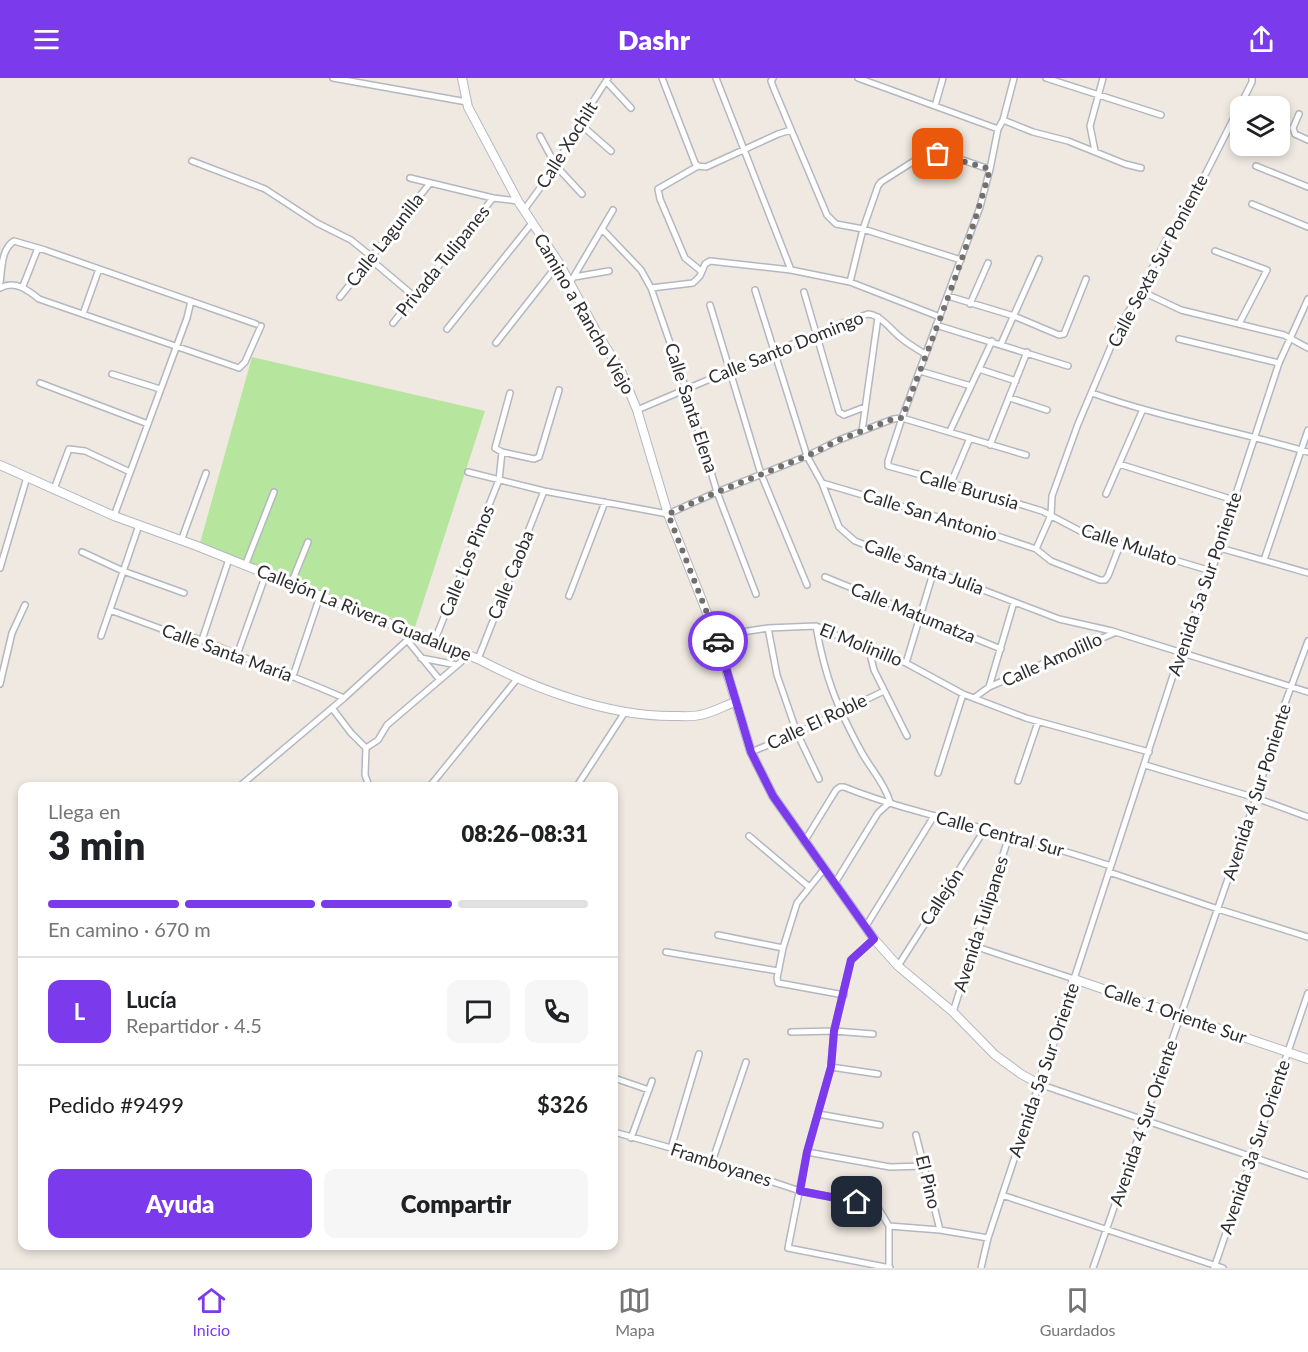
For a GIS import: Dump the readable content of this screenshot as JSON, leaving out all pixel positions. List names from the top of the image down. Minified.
{"streets":{"street":["Calle Xochilt","Calle Lagunilla","Privada Tulipanes","Calle Sexta Sur Poniente","Camino a Rancho Viejo","Calle Santo Domingo","Calle Santa Elena","Calle Burusia","Calle San Antonio","Calle Mulato","Calle Los Pinos","Calle Santa Julia","Calle Caoba","Avenida 5a Sur Poniente","Callejón La Rivera Guadalupe","Calle Matumatza","El Molinillo","Calle Santa María","Calle Amolillo","Calle El Roble","Avenida 4 Sur Poniente","Calle Central Sur","Callejón","Avenida Tulipanes","Calle 1 Oriente Sur","Avenida 5a Sur Oriente","Avenida 4 Sur Oriente","Avenida 3a Sur Oriente","Framboyanes","El Pino"]},"crossings":[["Calle Xochilt","Camino a Rancho Viejo"],["Calle Sexta Sur Poniente","Calle Burusia"],["Calle Sexta Sur Poniente","Calle San Antonio"],["Calle Sexta Sur Poniente","Calle Mulato"],["Camino a Rancho Viejo","Calle Santo Domingo"],["Camino a Rancho Viejo","Callejón La Rivera Guadalupe"],["Camino a Rancho Viejo","El Molinillo"],["Camino a Rancho Viejo","Calle El Roble"],["Camino a Rancho Viejo","Calle Central Sur"],["Camino a Rancho Viejo","Callejón"],["Camino a Rancho Viejo","Avenida Tulipanes"],["Camino a Rancho Viejo","Avenida 5a Sur Oriente"],["Calle Santo Domingo","Calle Santa Elena"],["Calle Santo Domingo","Calle Santa Julia"],["Calle Burusia","Calle Mulato"],["Calle San Antonio","Calle Mulato"],["Calle San Antonio","Calle Santa Julia"],["Calle Mulato","Avenida 5a Sur Poniente"],["Calle Los Pinos","Callejón La Rivera Guadalupe"],["Calle Santa Julia","Avenida 5a Sur Poniente"],["Calle Santa Julia","Calle Amolillo"],["Calle Santa Julia","Avenida 4 Sur Poniente"],["Calle Caoba","Callejón La Rivera Guadalupe"],["Avenida 5a Sur Poniente","El Molinillo"],["Avenida 5a Sur Poniente","Calle Central Sur"],["Avenida 5a Sur Poniente","Avenida 5a Sur Oriente"],["Avenida 4 Sur Poniente","Calle Central Sur"],["Avenida 4 Sur Poniente","Avenida 4 Sur Oriente"],["Calle Central Sur","Callejón"],["Calle Central Sur","Avenida Tulipanes"],["Calle Central Sur","Avenida 5a Sur Oriente"],["Calle Central Sur","Avenida 4 Sur Oriente"],["Avenida Tulipanes","Calle 1 Oriente Sur"],["Calle 1 Oriente Sur","Avenida 5a Sur Oriente"],["Calle 1 Oriente Sur","Avenida 4 Sur Oriente"],["Calle 1 Oriente Sur","Avenida 3a Sur Oriente"]],"page":{"header":"Dashr","heading":["3 min","Llega en","08:26–08:31"],"panel":["Lucía","Repartidor · 4.5","Pedido #9499","$326"],"bar":"En camino · 670 m","round":"L","buttons":["Ayuda","Compartir"],"tabs":["Inicio","Mapa","Guardados"]}}
